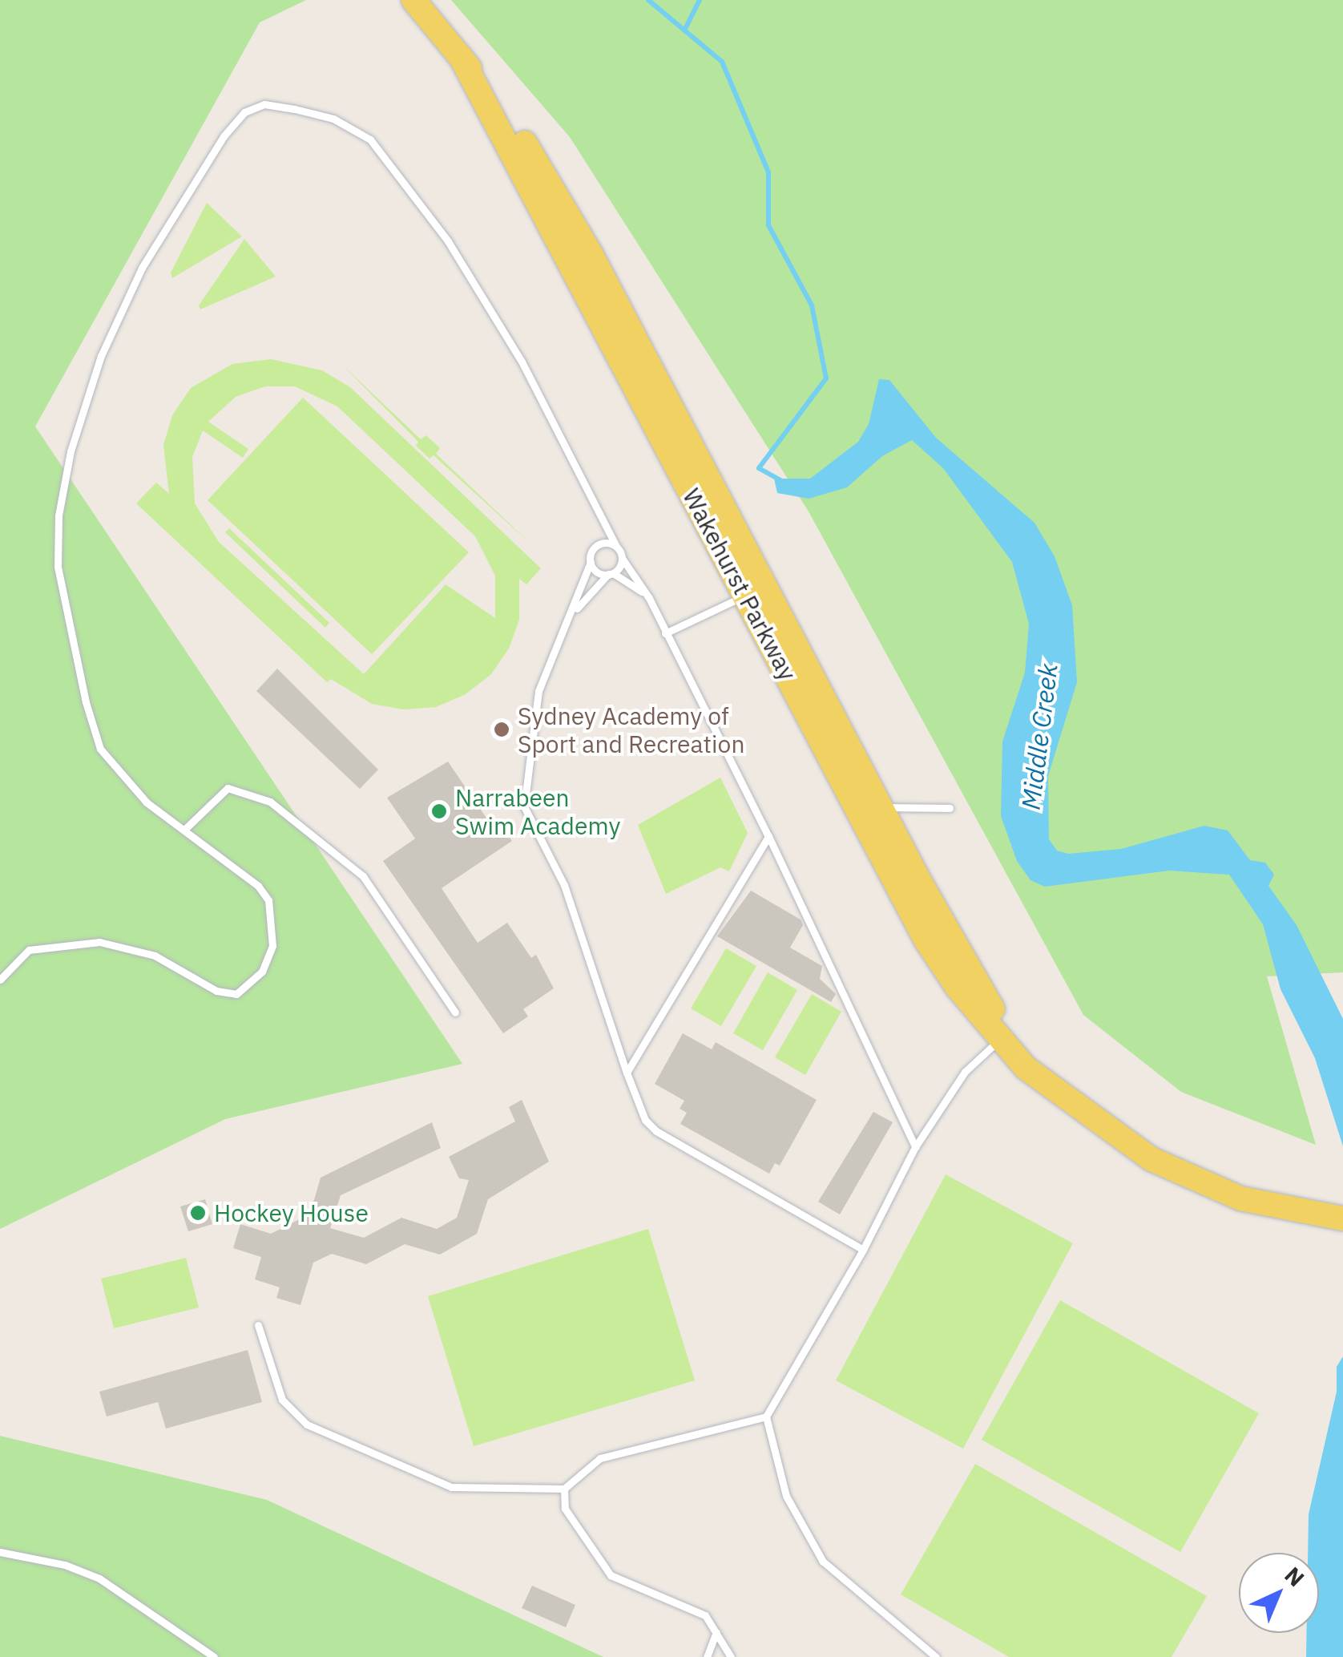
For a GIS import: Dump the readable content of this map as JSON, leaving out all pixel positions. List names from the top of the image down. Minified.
{"streets":{"main road":["Wakehurst Parkway"]},"water":["Middle Creek"],"places":["Sydney Academy of Sport and Recreation","Narrabeen Swim Academy","Hockey House"],"north":"top right"}
